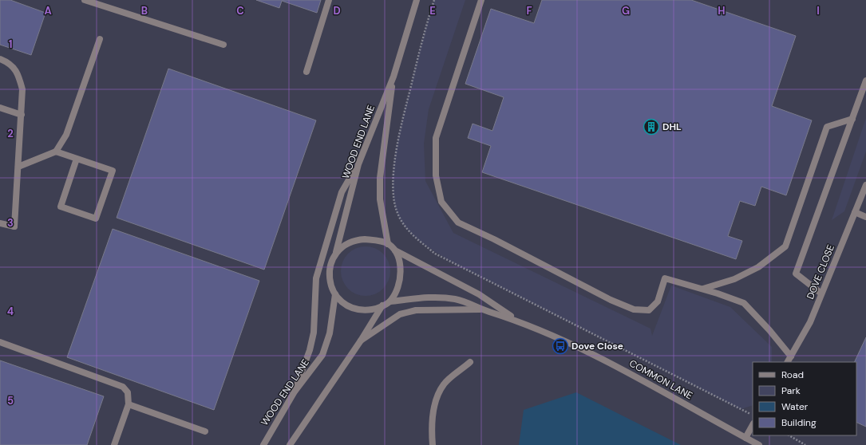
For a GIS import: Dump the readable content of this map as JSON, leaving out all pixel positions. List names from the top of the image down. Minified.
{"streets":{"street":["WOOD END LANE","DOVE CLOSE","COMMON LANE"]},"crossings":[["WOOD END LANE","COMMON LANE"]],"places":{"building":["DHL"],"bus stop":["Dove Close"]},"legend":["Road","Park","Water","Building"],"grid":{"columns":["A","B","C","D","E","F","G","H","I"],"rows":["1","2","3","4","5"]}}
